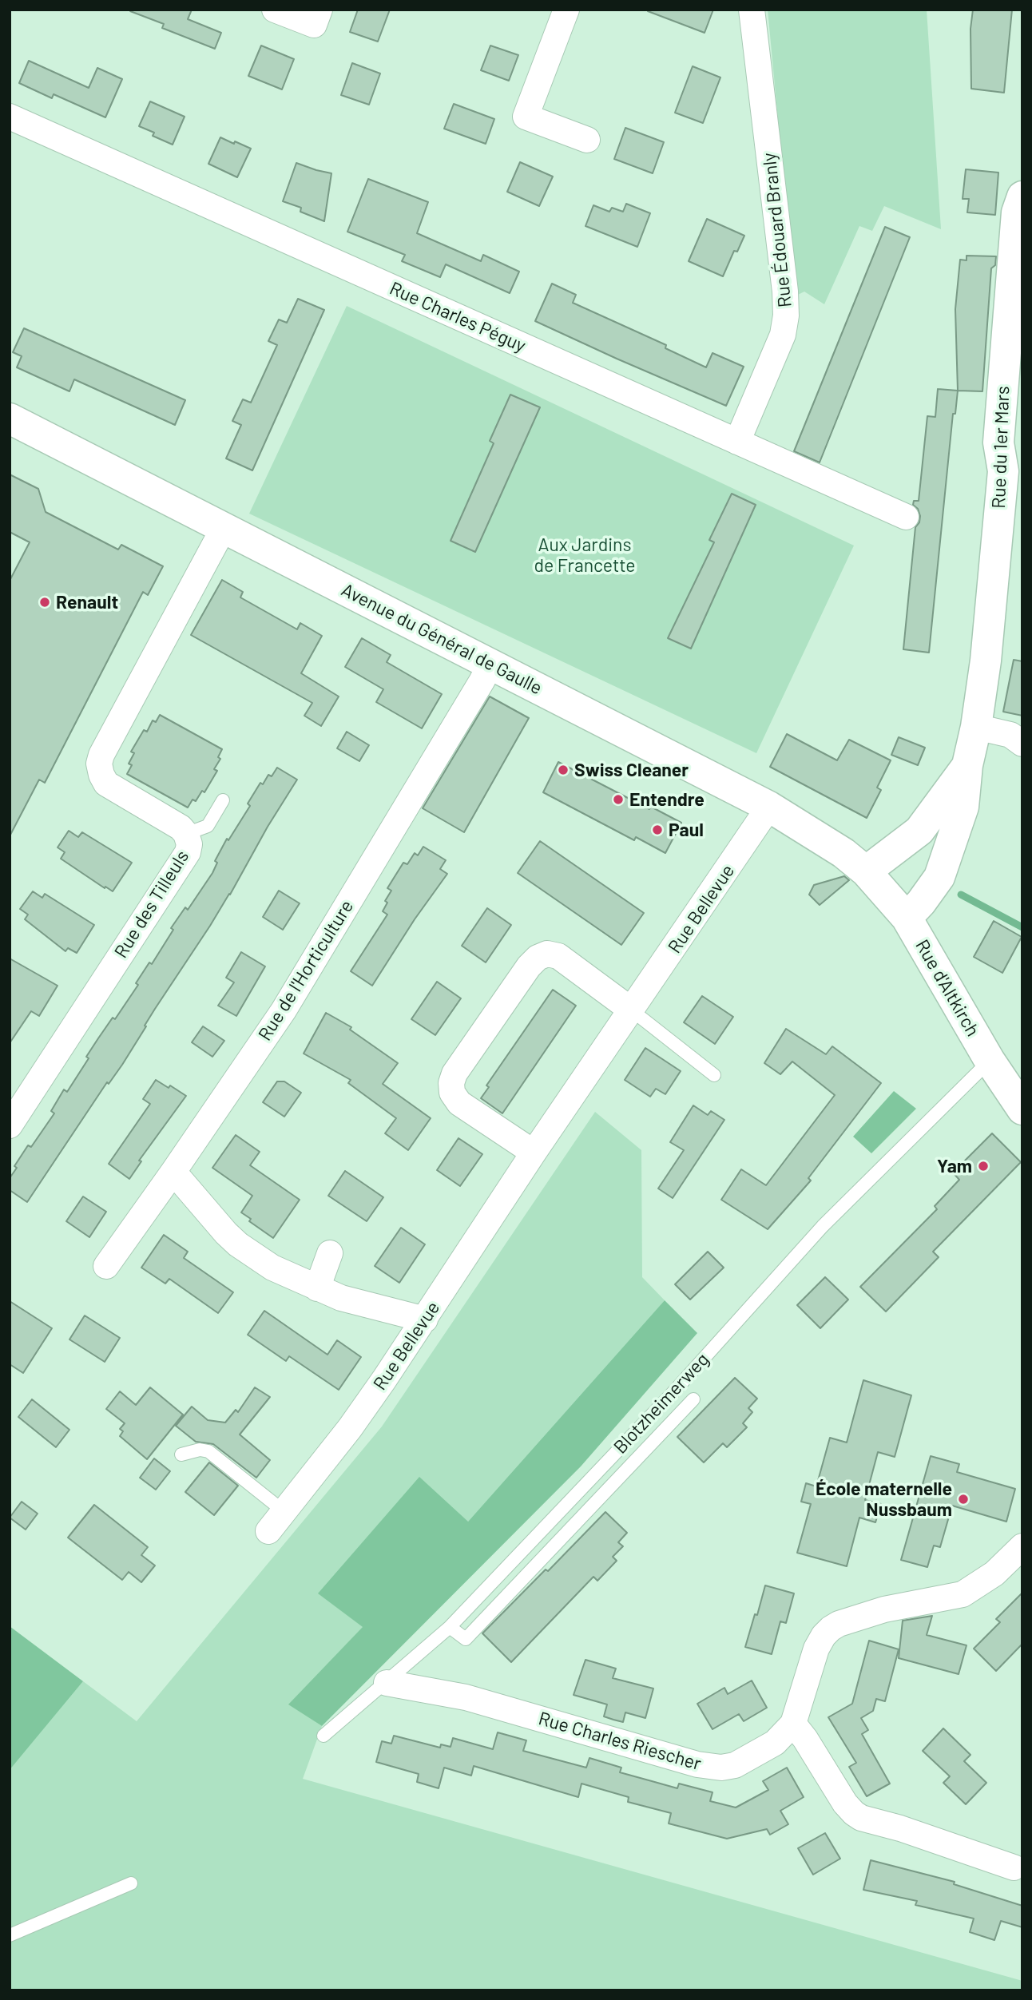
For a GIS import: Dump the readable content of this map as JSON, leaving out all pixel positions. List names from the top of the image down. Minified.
{"streets":{"main road":["Rue du 1er Mars","Avenue du Général de Gaulle","Rue d'Altkirch"],"street":["Rue Édouard Branly","Rue Charles Péguy","Rue des Tilleuls","Rue Bellevue","Rue de l'Horticulture","Rue Charles Riescher"],"lane":["Blotzheimerweg"]},"crossings":[["Rue Édouard Branly","Rue Charles Péguy"],["Rue du 1er Mars","Avenue du Général de Gaulle"],["Rue du 1er Mars","Rue d'Altkirch"],["Avenue du Général de Gaulle","Rue des Tilleuls"],["Avenue du Général de Gaulle","Rue Bellevue"],["Avenue du Général de Gaulle","Rue de l'Horticulture"],["Avenue du Général de Gaulle","Rue d'Altkirch"],["Rue d'Altkirch","Blotzheimerweg"],["Blotzheimerweg","Rue Charles Riescher"]],"parks":["Aux Jardins de Francette"],"places":["Renault","Swiss Cleaner","Entendre","Paul","Yam","École maternelle Nussbaum"]}
